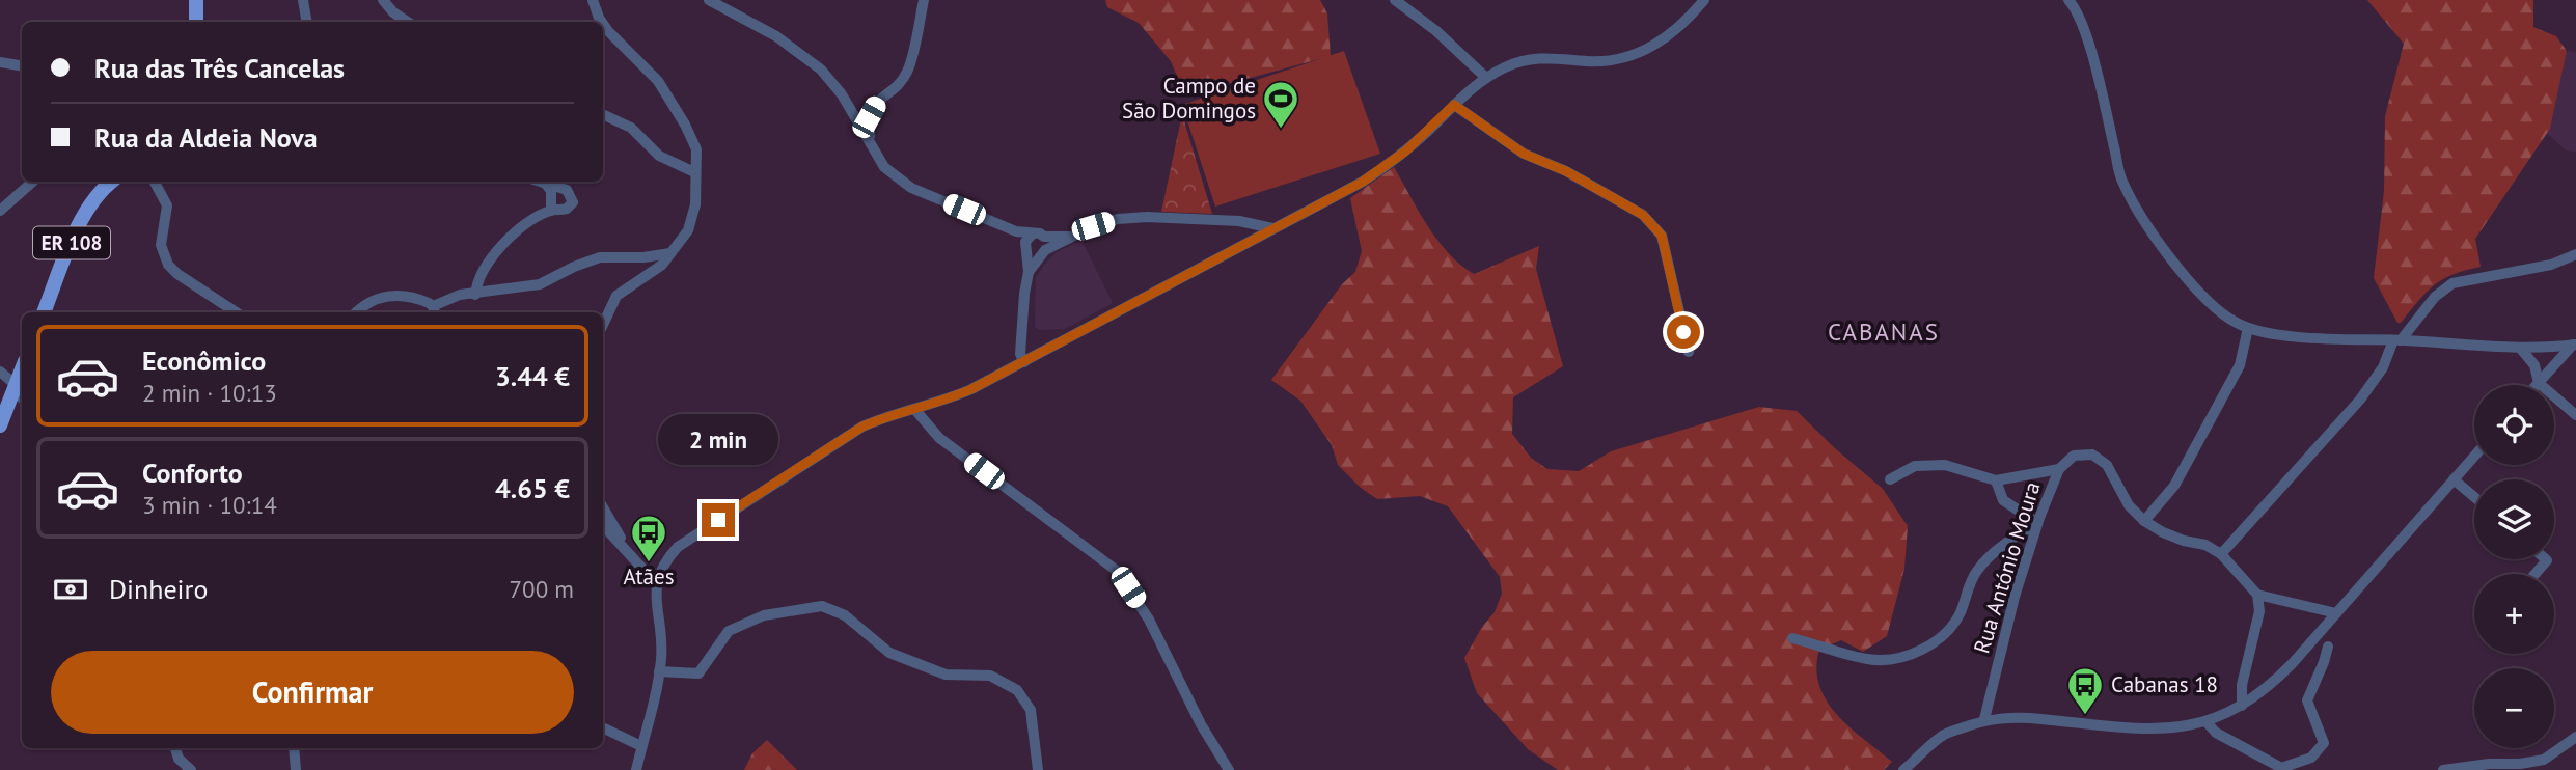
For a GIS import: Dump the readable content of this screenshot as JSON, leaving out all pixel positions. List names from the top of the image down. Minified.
{"streets":{"main road":["ER 108"],"street":["Rua António Moura"]},"districts":["CABANAS"],"places":{"sports":["Campo de São Domingos"],"bus stop":["Atães","Cabanas 18"]},"page":{"banner":["Rua das Três Cancelas","Rua da Aldeia Nova"],"list":[{"name":"Econômico","note":"2 min · 10:13","value":"3.44 €"},{"name":"Conforto","note":"3 min · 10:14","value":"4.65 €"}],"map_buttons":["+","−"],"bubble":"2 min","pay":["Dinheiro","700 m"],"buttons":"Confirmar"}}
